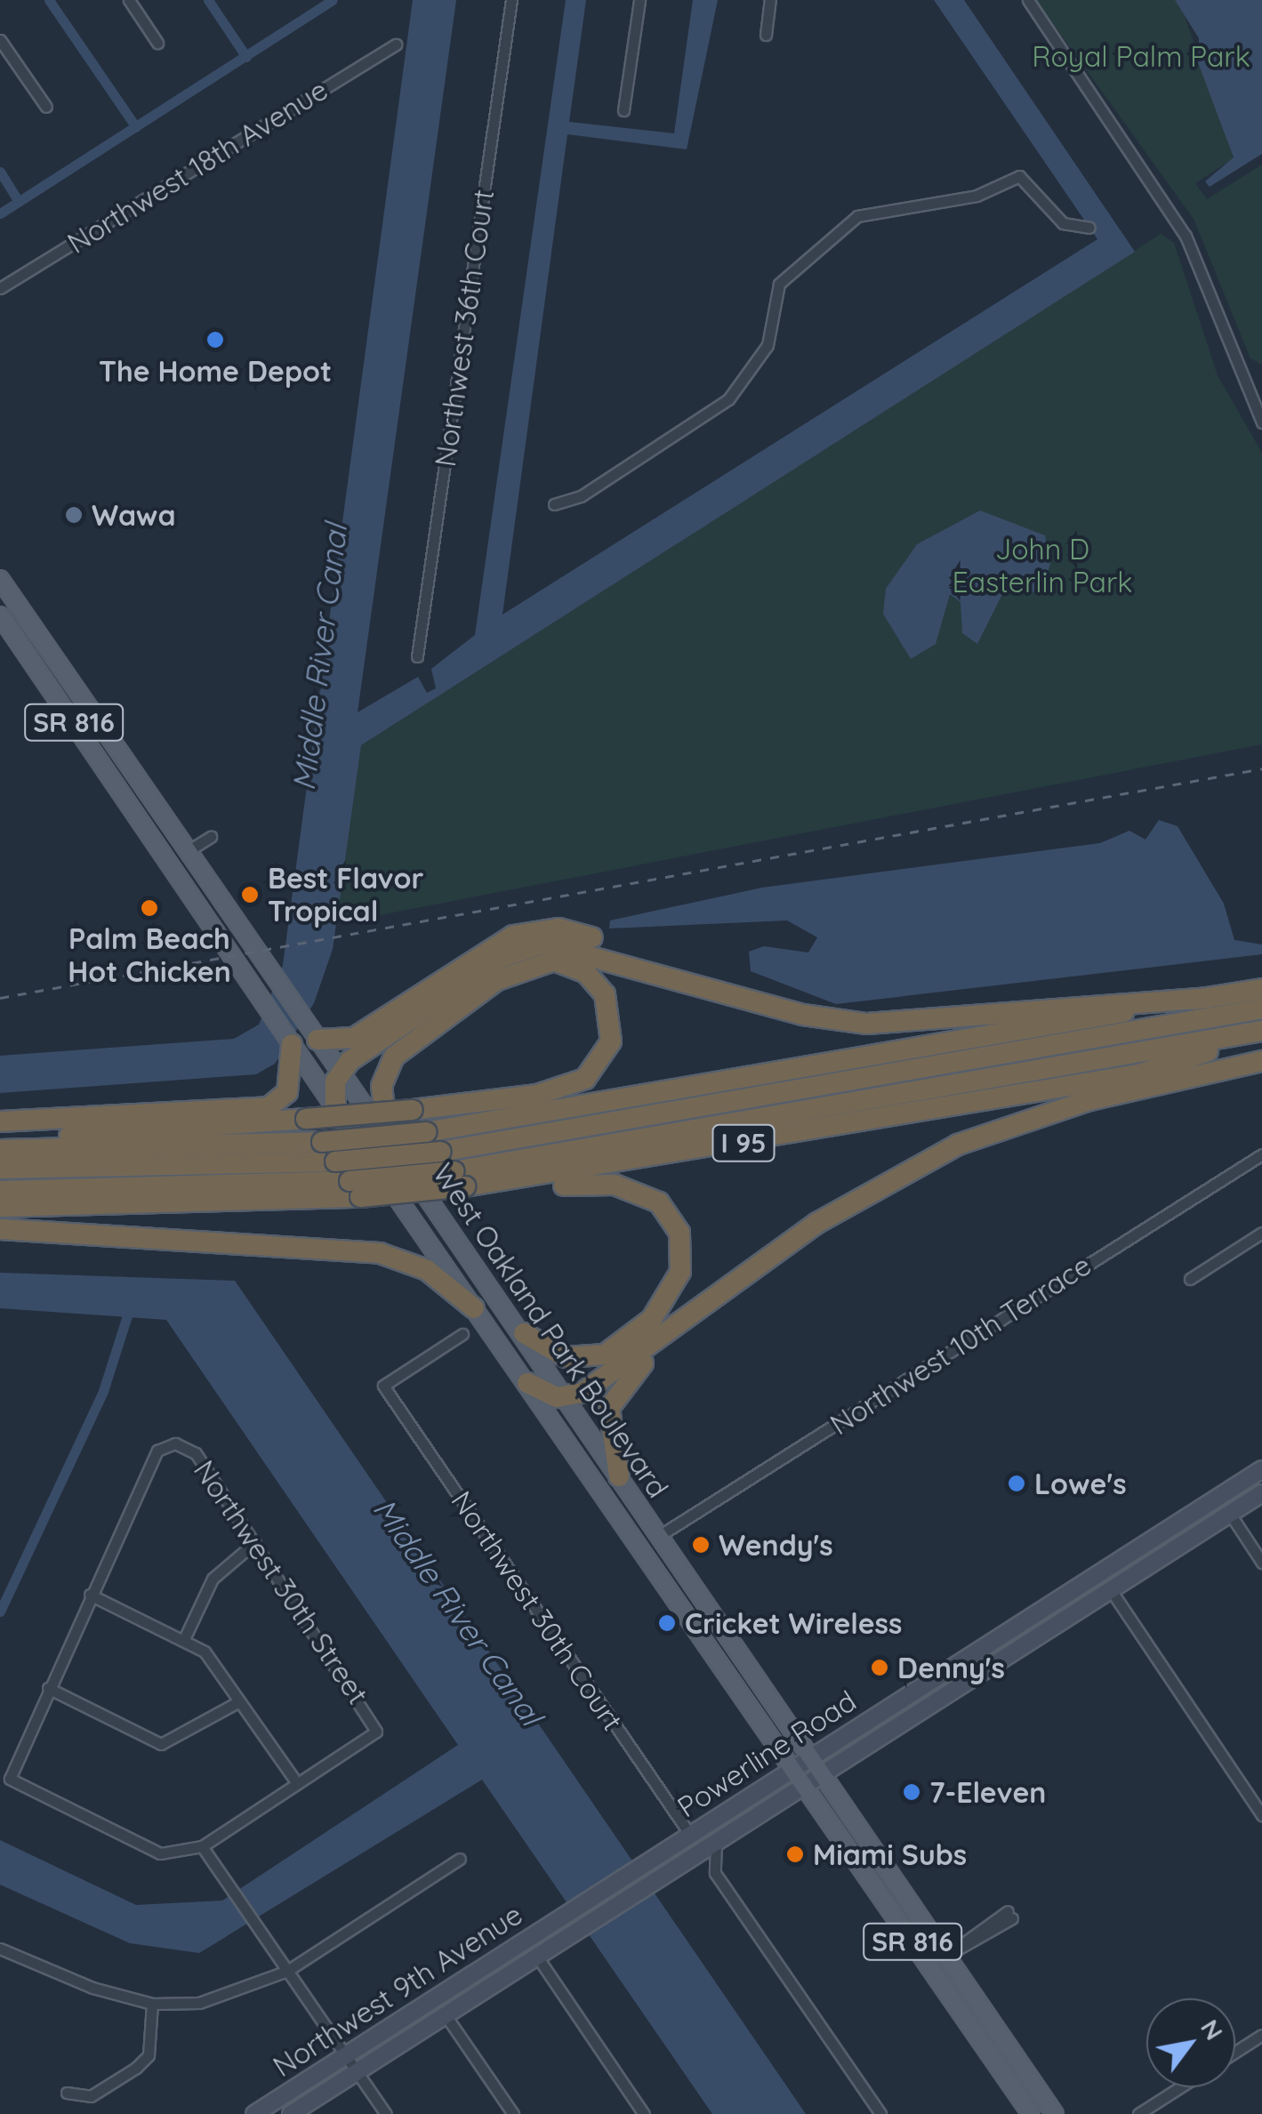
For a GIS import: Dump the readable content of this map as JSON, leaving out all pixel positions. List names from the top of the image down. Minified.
{"streets":{"highway":["I 95"],"main road":["SR 816","West Oakland Park Boulevard","Powerline Road","Northwest 9th Avenue"],"street":["Northwest 18th Avenue","Northwest 36th Court","Northwest 10th Terrace","Northwest 30th Street","Northwest 30th Court"]},"crossings":[["West Oakland Park Boulevard","Northwest 10th Terrace"],["West Oakland Park Boulevard","Powerline Road"],["Northwest 30th Court","Powerline Road"],["Powerline Road","Northwest 9th Avenue"]],"water":["Middle River Canal"],"parks":["Royal Palm Park","John D Easterlin Park"],"places":["The Home Depot","Wawa","Best Flavor Tropical","Palm Beach Hot Chicken","Lowe's","Wendy's","Cricket Wireless","Denny's","7-Eleven","Miami Subs"],"north":"top right"}
